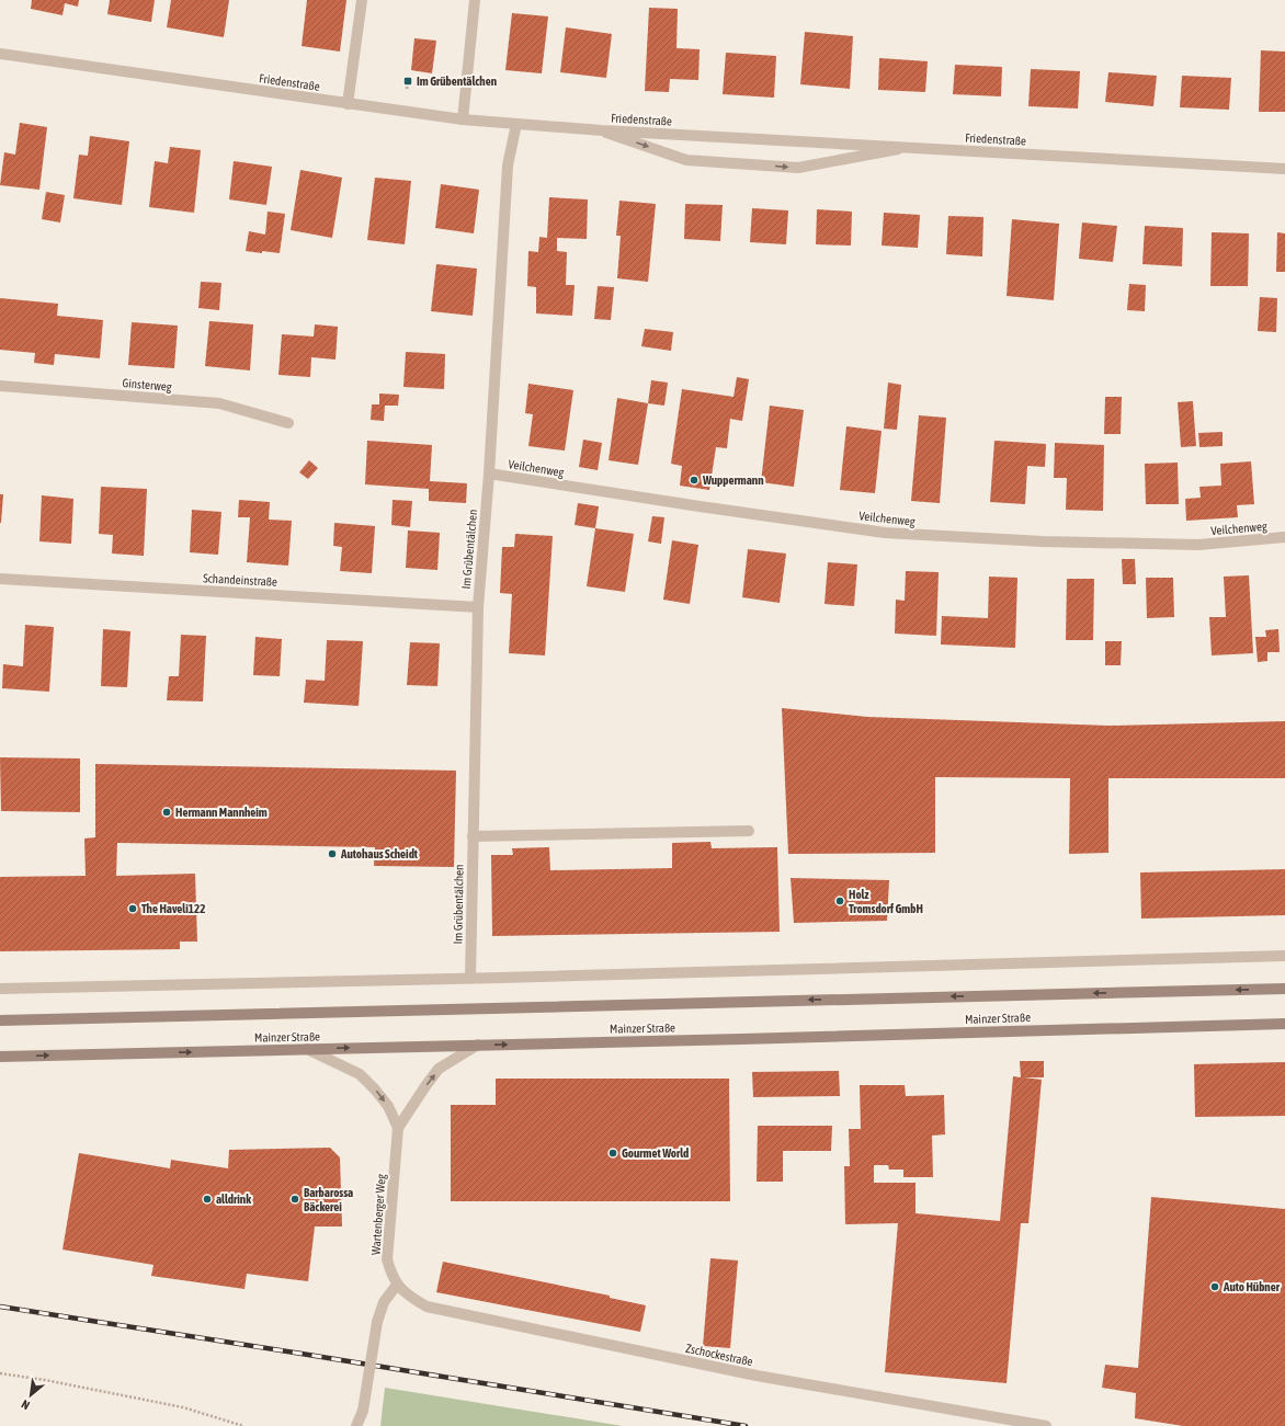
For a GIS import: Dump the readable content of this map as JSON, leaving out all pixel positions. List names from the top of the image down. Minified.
{"streets":{"main road":["Mainzer Straße"],"street":["Friedenstraße","Ginsterweg","Veilchenweg","Im Grübentälchen","Schandeinstraße","Wartenberger Weg","Zschockestraße"]},"crossings":[["Friedenstraße","Im Grübentälchen"],["Veilchenweg","Im Grübentälchen"],["Im Grübentälchen","Schandeinstraße"],["Mainzer Straße","Wartenberger Weg"],["Wartenberger Weg","Zschockestraße"]],"places":{"transit":["Im Grübentälchen"],"other":["Wuppermann","Hermann Mannheim","Autohaus Scheidt","Holz Tromsdorf GmbH","The Haveli122","Gourmet World","alldrink","Barbarossa Bäckerei","Auto Hübner"]},"north":"bottom left"}
